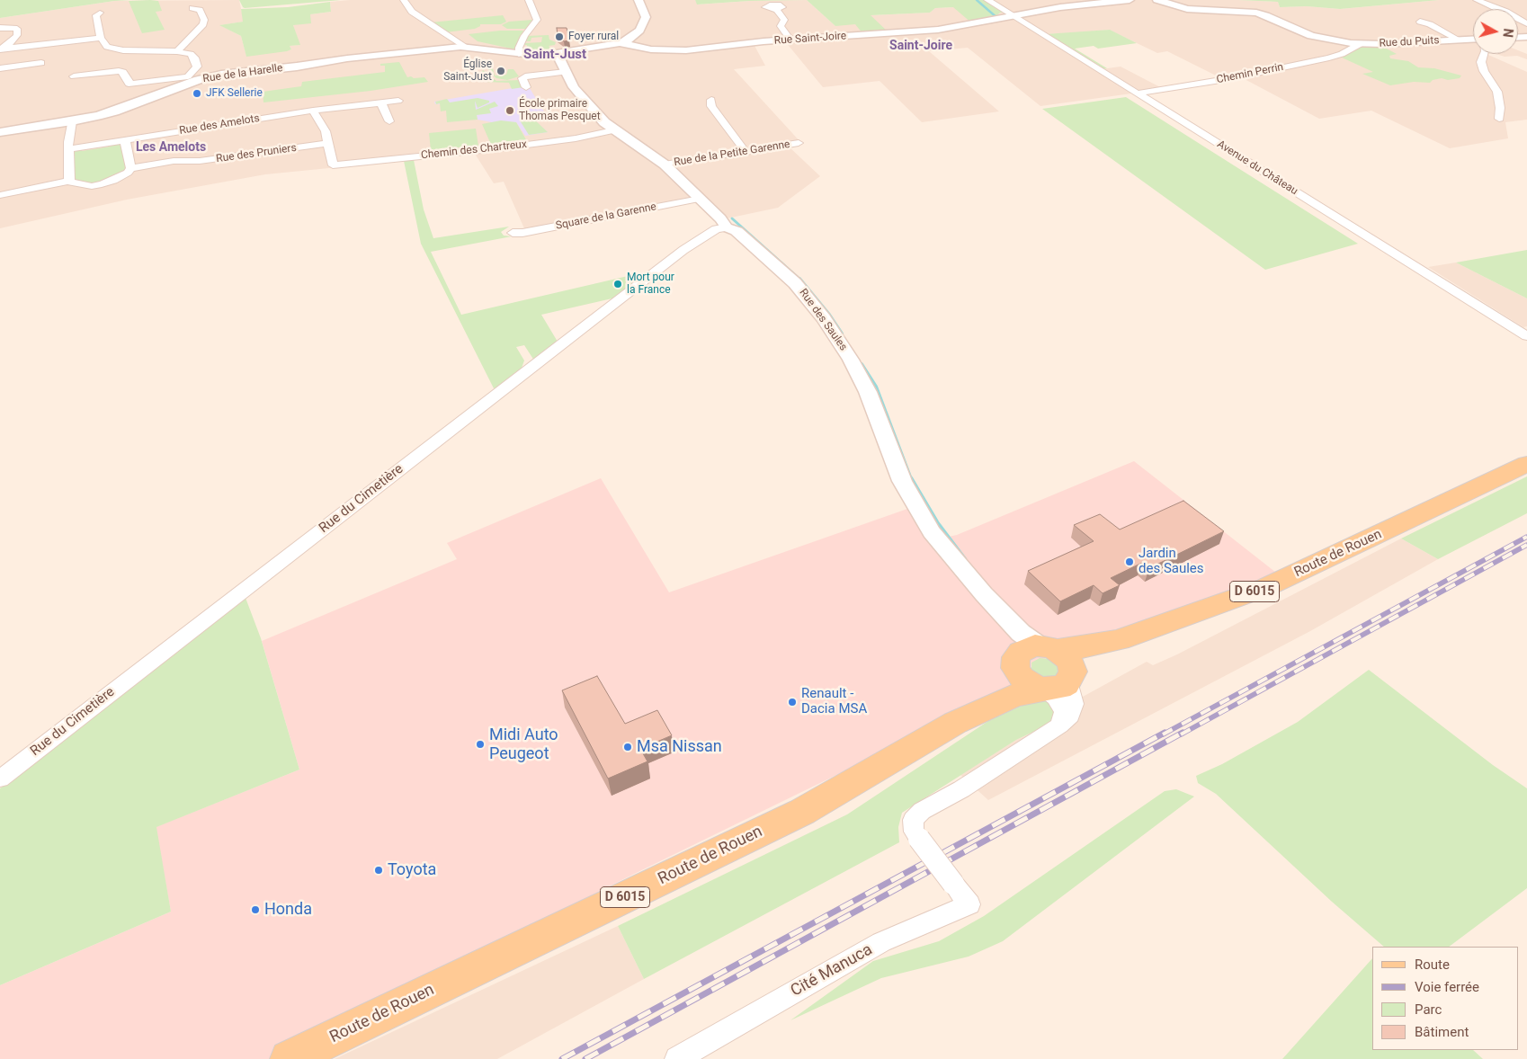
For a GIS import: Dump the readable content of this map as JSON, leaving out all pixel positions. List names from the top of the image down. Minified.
{"streets":{"main road":["Route de Rouen","D 6015"],"street":["Rue Saint-Joire","Rue du Puits","Rue de la Harelle","Chemin Perrin","Rue des Amelots","Chemin des Chartreux","Rue des Pruniers","Rue de la Petite Garenne","Avenue du Château","Square de la Garenne","Rue des Saules","Rue du Cimetière","Cité Manuca"]},"crossings":[["Rue Saint-Joire","Rue de la Harelle"],["Rue Saint-Joire","Avenue du Château"],["Rue Saint-Joire","Rue des Saules"],["Rue du Puits","Chemin Perrin"],["Chemin Perrin","Avenue du Château"],["Chemin des Chartreux","Rue des Pruniers"],["Chemin des Chartreux","Rue des Saules"],["Rue de la Petite Garenne","Rue des Saules"],["Square de la Garenne","Rue des Saules"],["Rue des Saules","Rue du Cimetière"],["Rue des Saules","Route de Rouen"]],"districts":["Saint-Joire","Saint-Just","Les Amelots"],"places":["Foyer rural","Église Saint-Just","JFK Sellerie","École primaire Thomas Pesquet","Mort pour la France","Jardin des Saules","Renault - Dacia MSA","Midi Auto Peugeot","Msa Nissan","Toyota","Honda"],"legend":["Route","Voie ferrée","Parc","Bâtiment"],"north":"right"}
